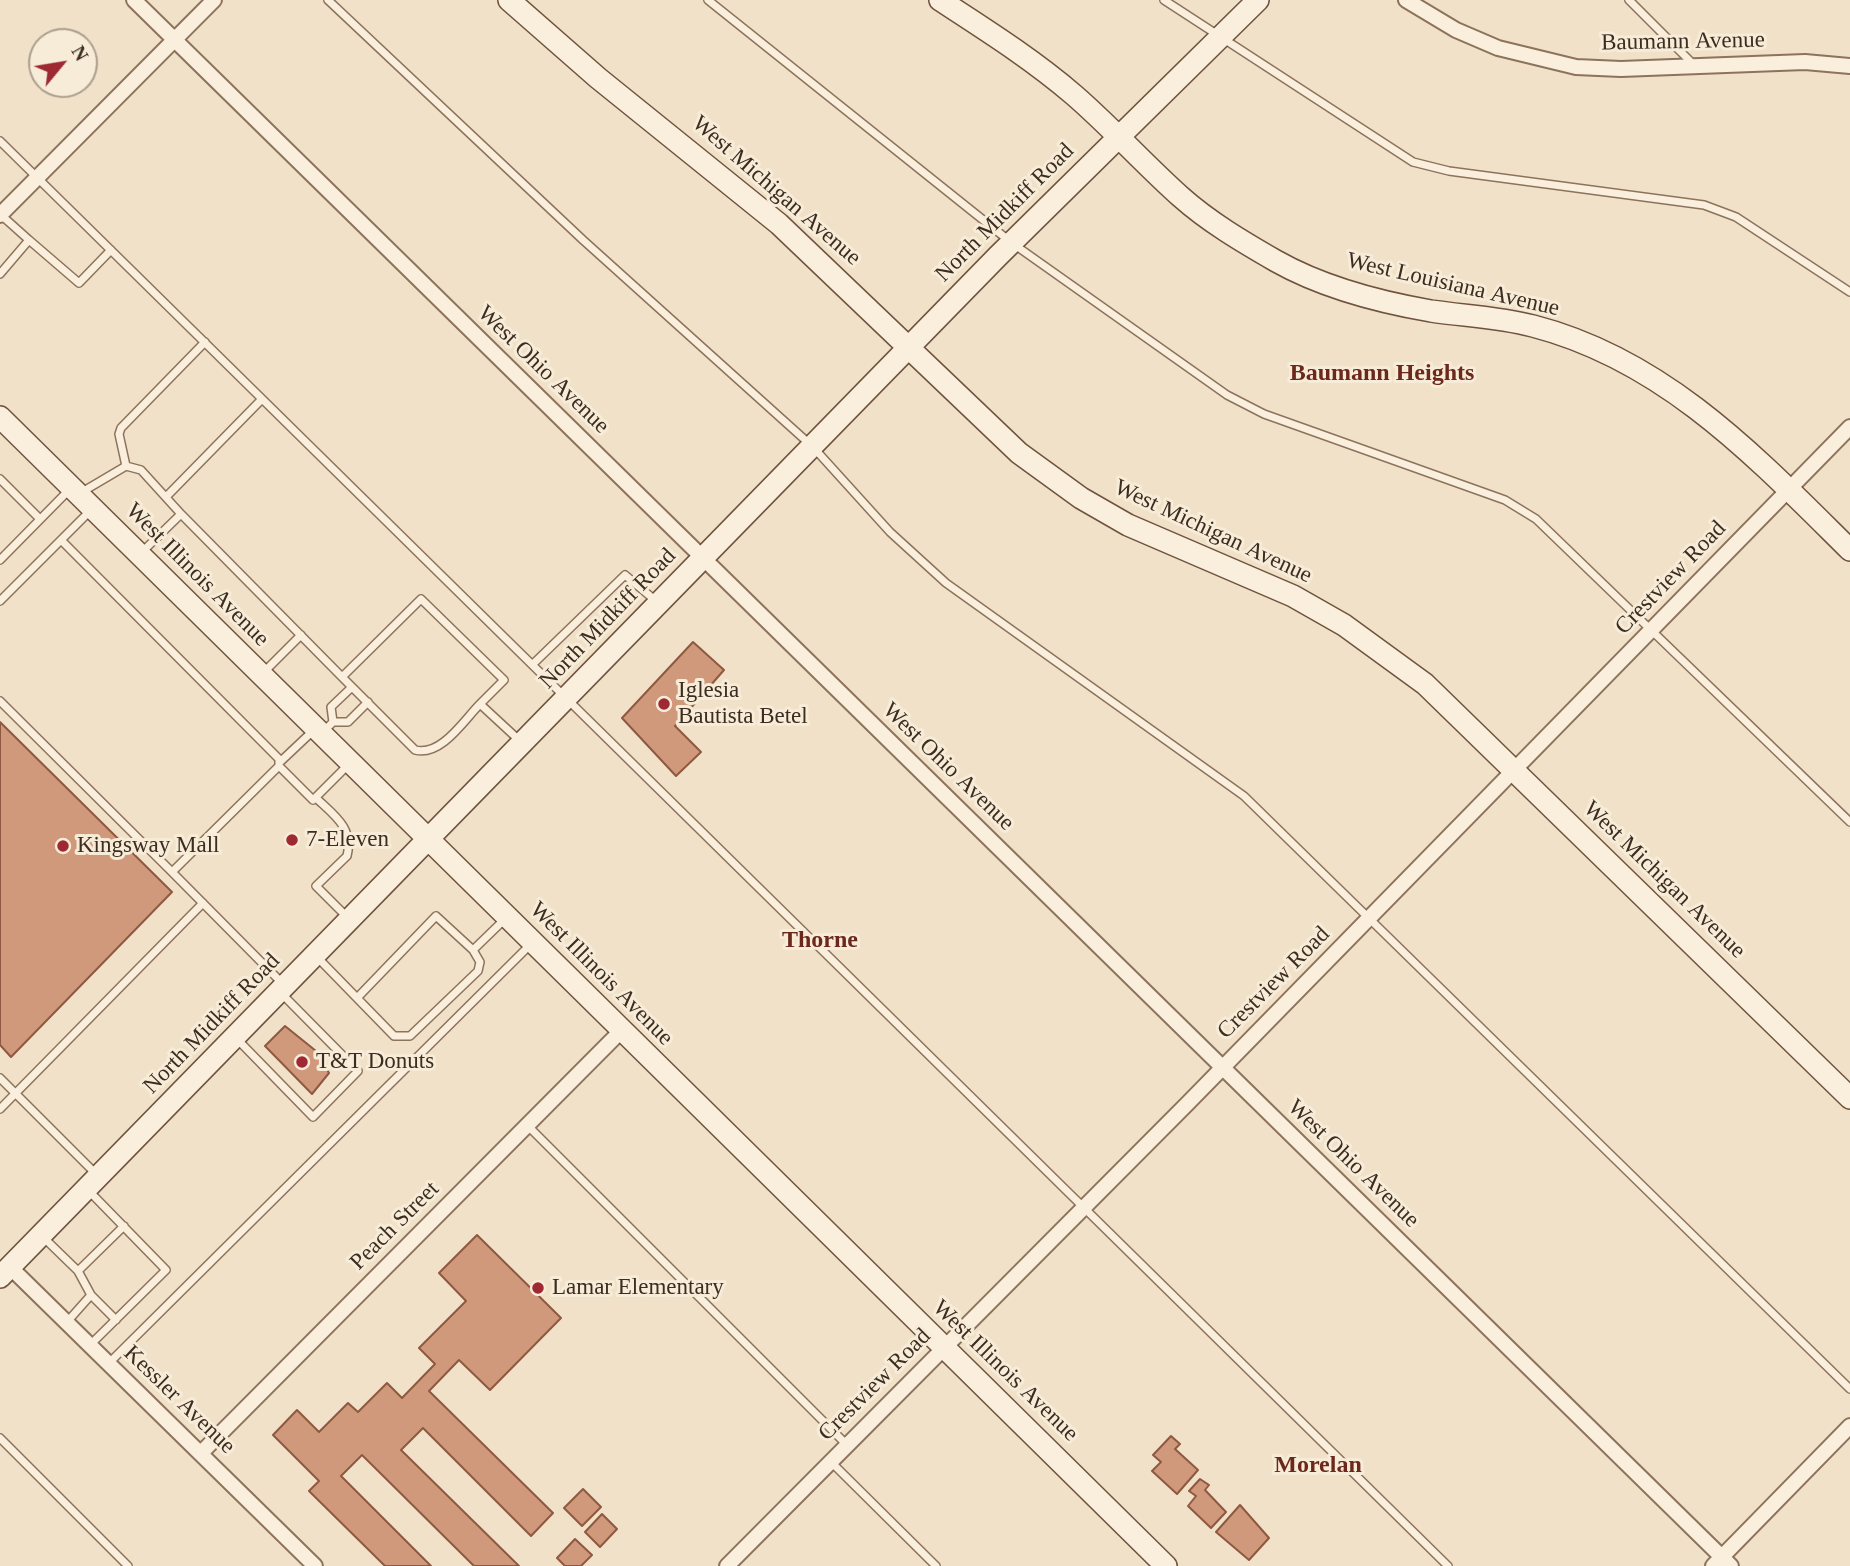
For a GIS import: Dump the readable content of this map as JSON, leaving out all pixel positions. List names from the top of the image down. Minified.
{"streets":{"main road":["West Michigan Avenue","North Midkiff Road","West Louisiana Avenue","West Illinois Avenue"],"street":["Baumann Avenue","West Ohio Avenue","Crestview Road","Peach Street","Kessler Avenue"]},"crossings":[["West Michigan Avenue","North Midkiff Road"],["West Michigan Avenue","Crestview Road"],["North Midkiff Road","West Louisiana Avenue"],["North Midkiff Road","West Ohio Avenue"],["North Midkiff Road","West Illinois Avenue"],["North Midkiff Road","Kessler Avenue"],["West Louisiana Avenue","Crestview Road"],["West Ohio Avenue","Crestview Road"],["West Illinois Avenue","Crestview Road"],["West Illinois Avenue","Peach Street"],["Peach Street","Kessler Avenue"]],"districts":["Baumann Heights","Thorne","Morelan"],"places":["Iglesia Bautista Betel","7-Eleven","Kingsway Mall","T&T Donuts","Lamar Elementary"],"north":"top right"}
